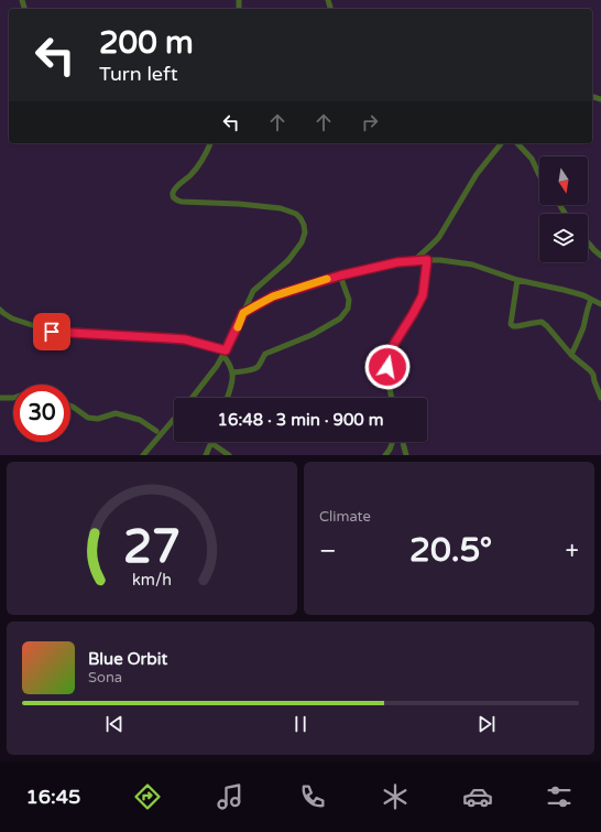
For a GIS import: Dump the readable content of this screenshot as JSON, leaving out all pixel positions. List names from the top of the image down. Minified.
{"north":"bottom","page":{"turn":["200 m","Turn left"],"limit":"30","trip":"16:48 · 3 min · 900 m","tile":"Climate","heat":["−","20.5°","+"],"song":["Blue Orbit","Sona"],"tabs":"16:45","gauge":["27","km/h"]}}
